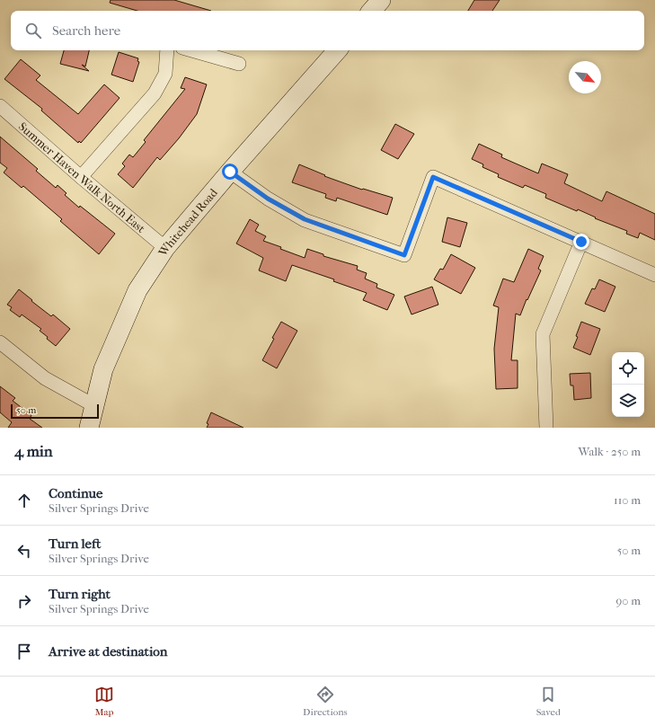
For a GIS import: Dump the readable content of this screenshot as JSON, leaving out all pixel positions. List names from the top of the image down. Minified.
{"streets":{"street":["Summer Haven Walk North East","Whitehead Road"]},"crossings":[["Summer Haven Walk North East","Whitehead Road"]],"scale_bar":"50 m","north":"bottom right","page":{"search":"Search here","scale":"50 m","heading":["4 min","Walk · 250 m"],"list":[["Continue","Silver Springs Drive","110 m"],["Turn left","Silver Springs Drive","50 m"],["Turn right","Silver Springs Drive","90 m"],"Arrive at destination"],"nav":["Map","Directions","Saved"]}}
